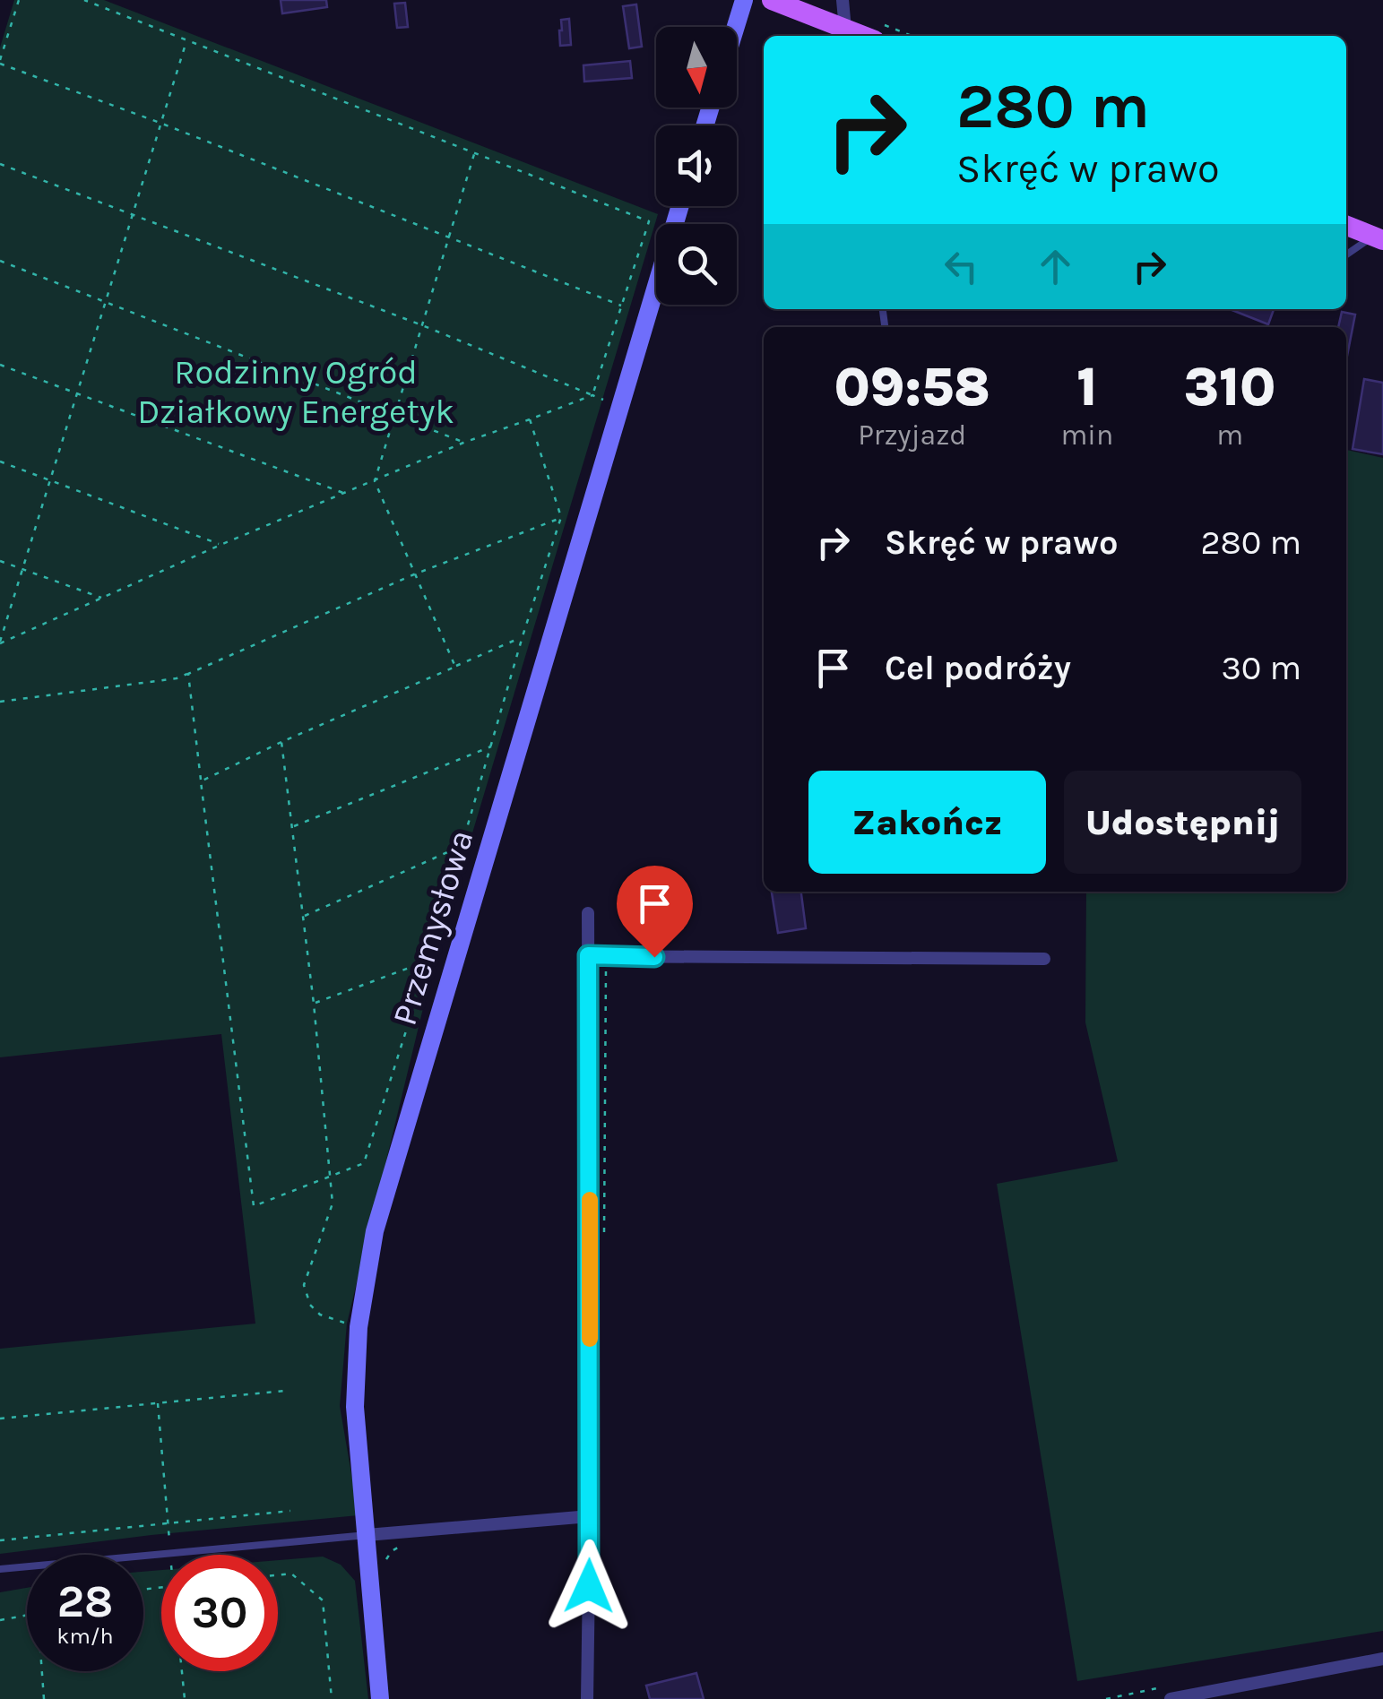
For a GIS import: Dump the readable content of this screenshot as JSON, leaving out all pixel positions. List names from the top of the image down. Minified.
{"streets":{"main road":["Przemysłowa"]},"parks":["Rodzinny Ogród Działkowy Energetyk"],"north":"bottom","page":{"turn":["280 m","Skręć w prawo"],"eta":["09:58","Przyjazd","1","min","310","m"],"list":[{"name":"Skręć w prawo","value":"280 m"},{"name":"Cel podróży","value":"30 m"}],"buttons":["Zakończ","Udostępnij"],"speed":"28 km/h","limit":"30"}}
